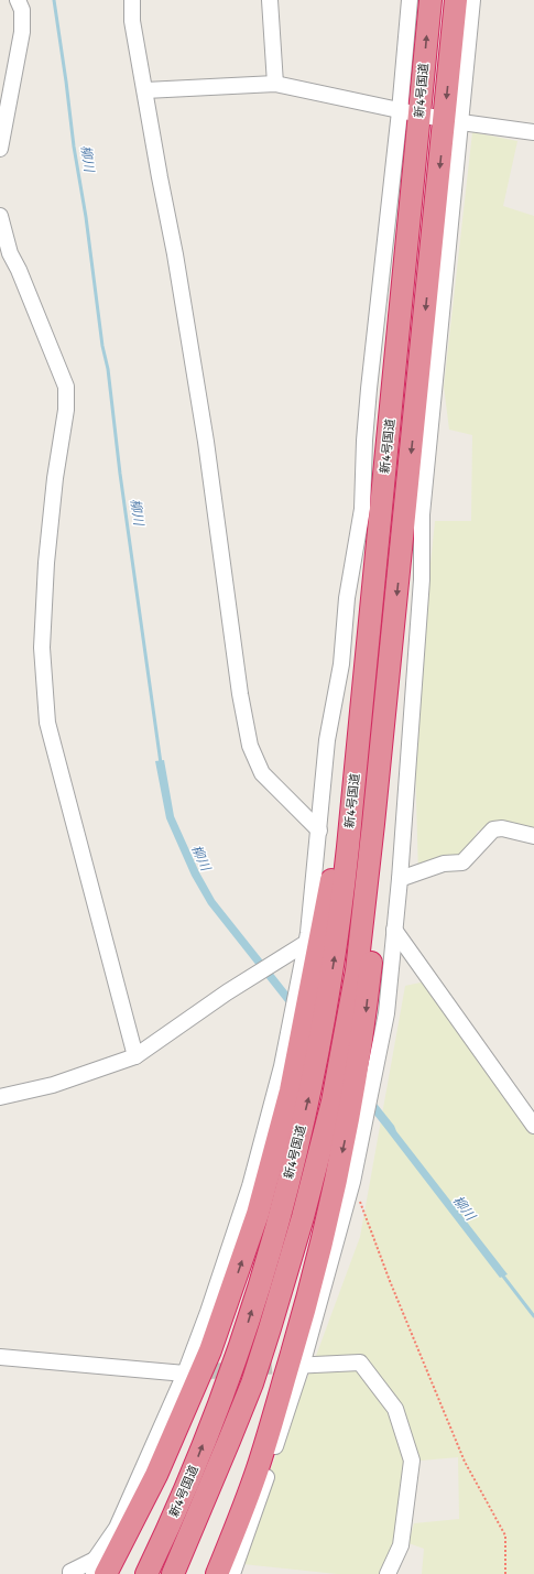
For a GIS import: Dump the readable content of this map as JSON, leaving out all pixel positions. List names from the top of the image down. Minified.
{"streets":{"highway":["新4号国道"]},"water":["柳川"]}
